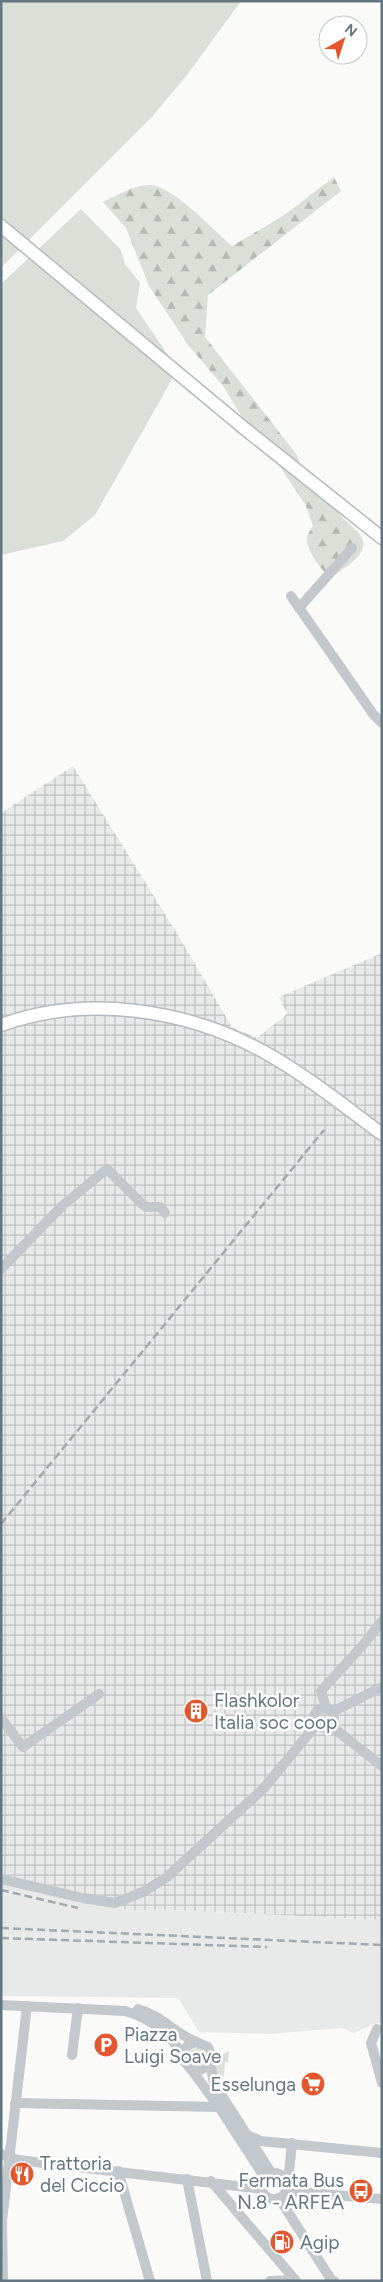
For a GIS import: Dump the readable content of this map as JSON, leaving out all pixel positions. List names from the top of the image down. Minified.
{"places":{"building":["Flashkolor Italia soc coop"],"parking":["Piazza Luigi Soave"],"supermarket":["Esselunga"],"restaurant":["Trattoria del Ciccio"],"bus stop":["Fermata Bus N.8 - ARFEA"],"fuel station":["Agip"]},"north":"top right"}
